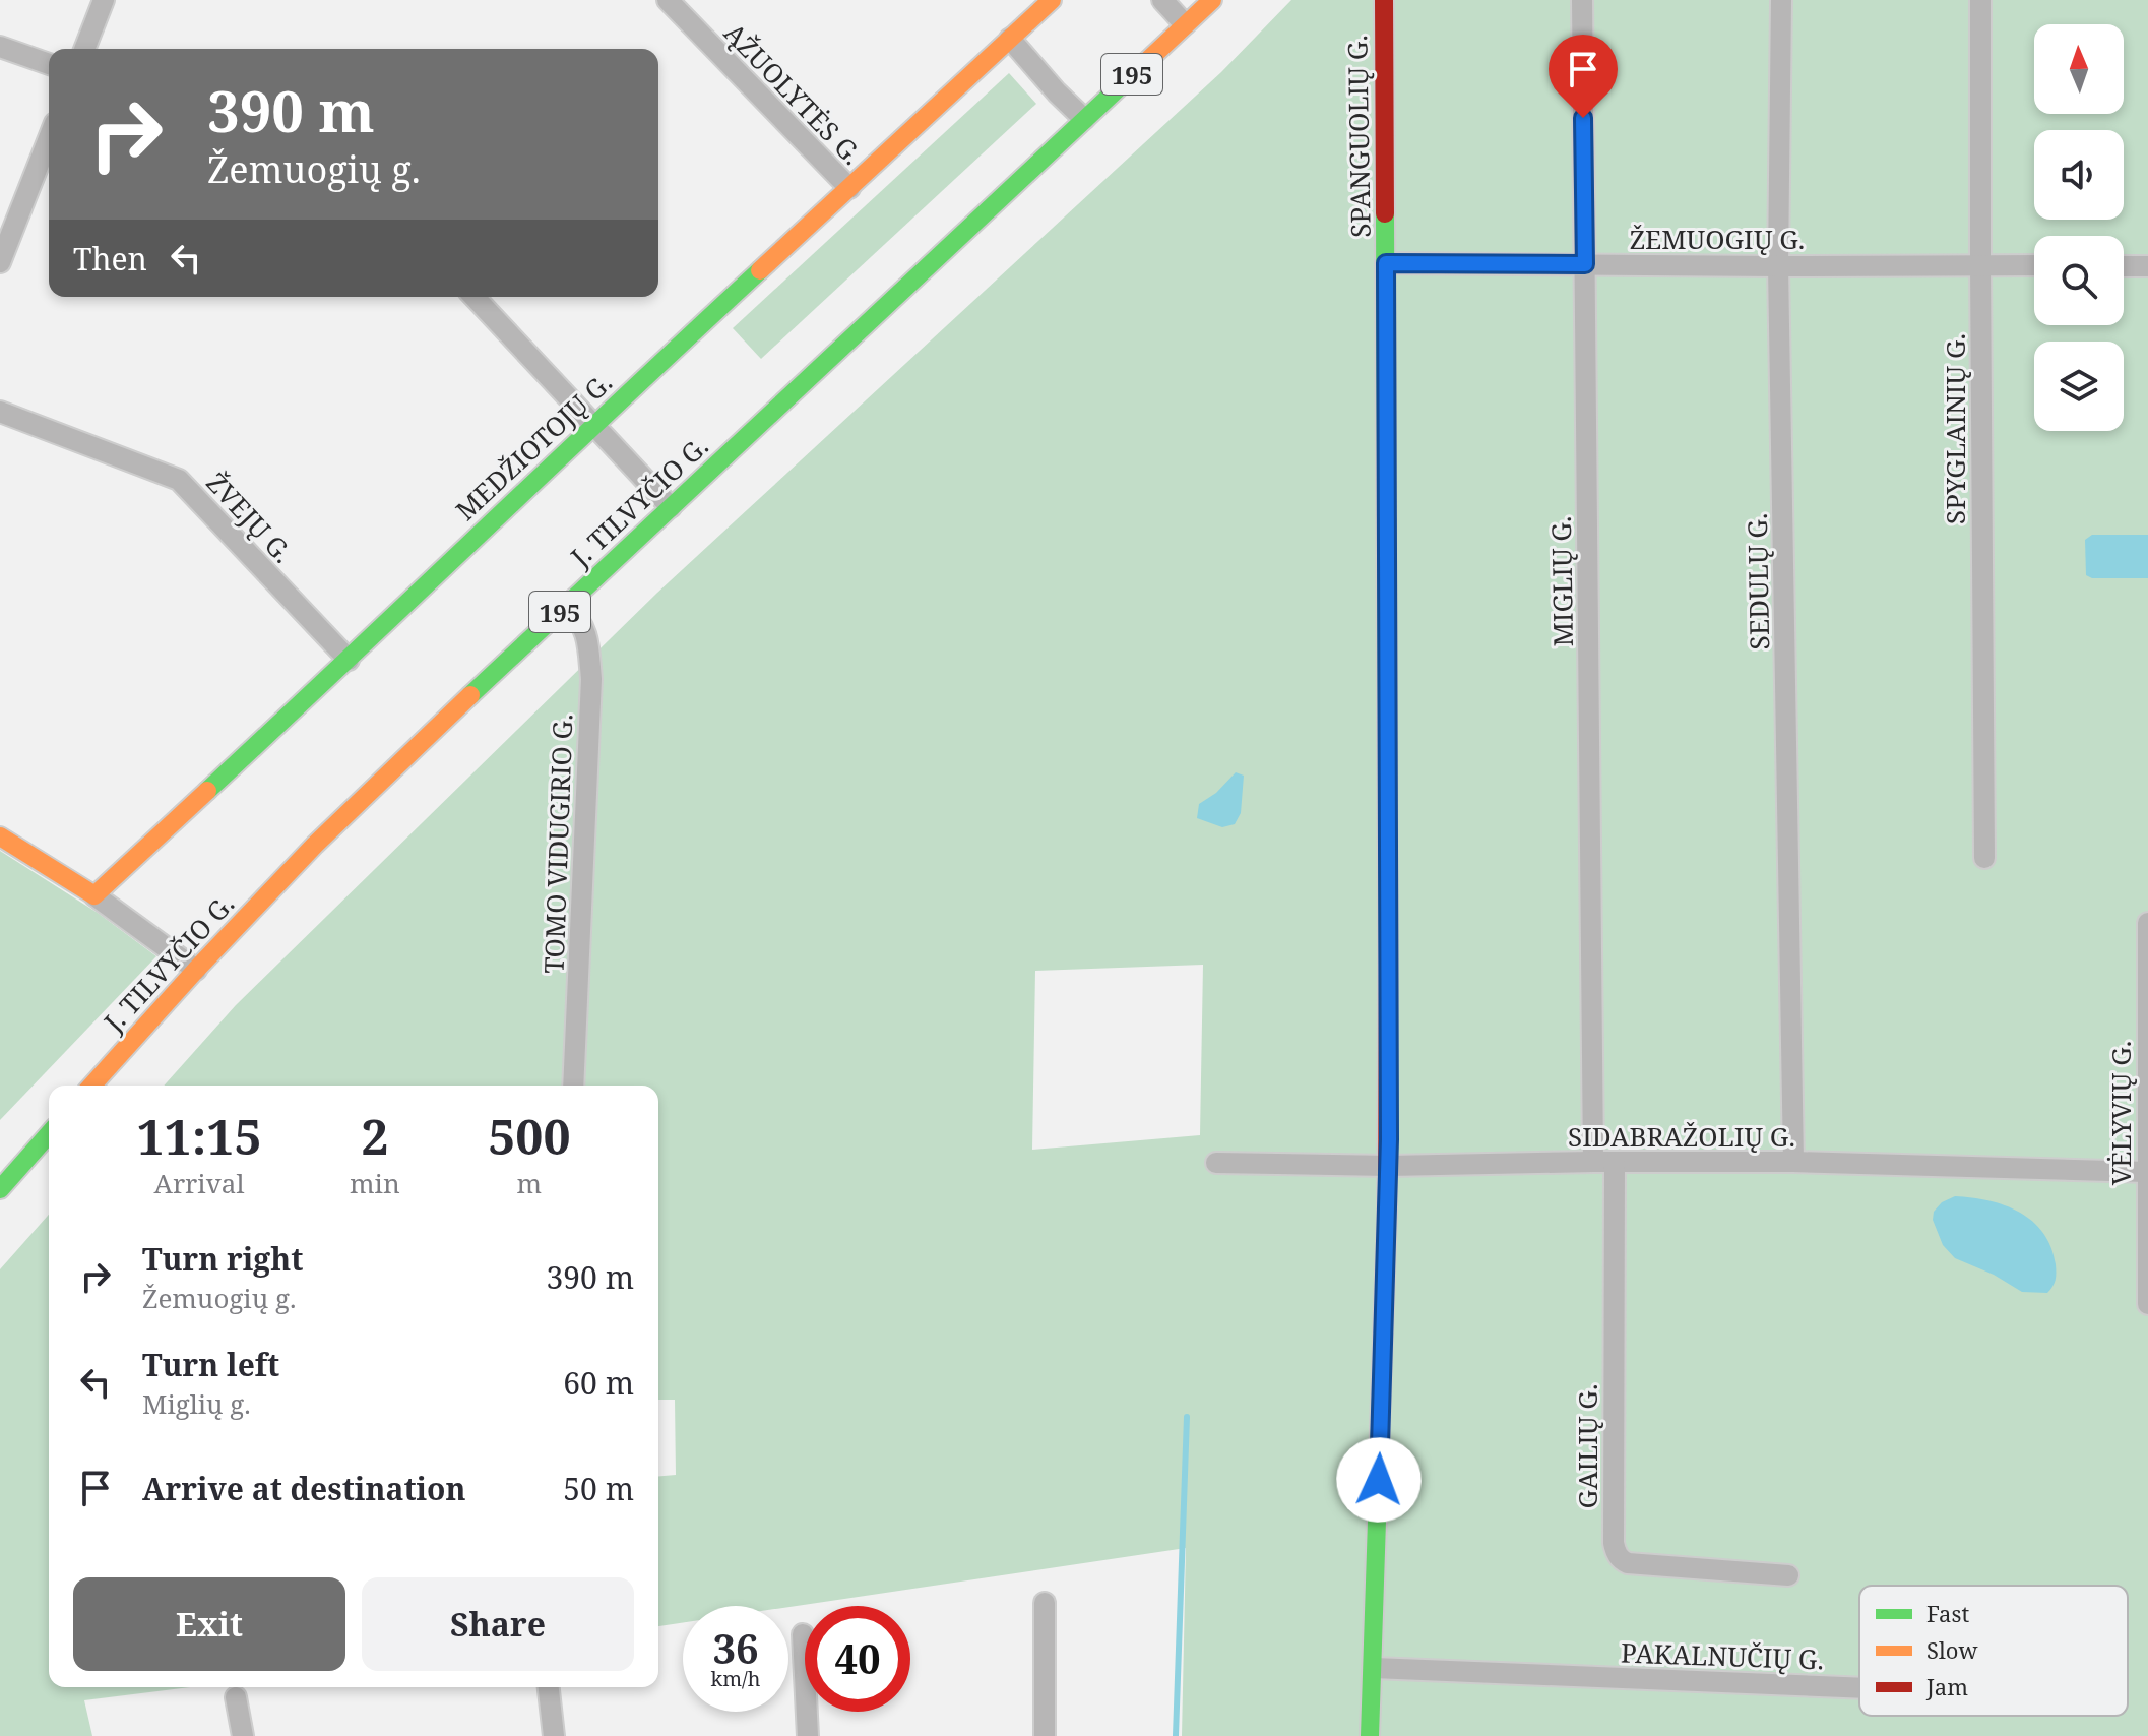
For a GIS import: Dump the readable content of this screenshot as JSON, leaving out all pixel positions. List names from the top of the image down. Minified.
{"streets":{"street":["195","ĄŽUOLYTĖS G.","SPANGUOLIŲ G.","ŽEMUOGIŲ G.","SPYGLAINIŲ G.","MEDŽIOTOJŲ G.","J. TILVYČIO G.","ŽVEJŲ G.","MIGLIŲ G.","SEDULŲ G.","TOMO VIDUGIRIO G.","VĖLYVIŲ G.","SIDABRAŽOLIŲ G.","GAILIŲ G.","PAKALNUČIŲ G."]},"crossings":[["ĄŽUOLYTĖS G.","MEDŽIOTOJŲ G."],["SPANGUOLIŲ G.","ŽEMUOGIŲ G."],["SPANGUOLIŲ G.","SIDABRAŽOLIŲ G."],["SPANGUOLIŲ G.","PAKALNUČIŲ G."],["ŽEMUOGIŲ G.","SPYGLAINIŲ G."],["ŽEMUOGIŲ G.","MIGLIŲ G."],["ŽEMUOGIŲ G.","SEDULŲ G."],["MEDŽIOTOJŲ G.","ŽVEJŲ G."],["J. TILVYČIO G.","TOMO VIDUGIRIO G."],["MIGLIŲ G.","SIDABRAŽOLIŲ G."],["SEDULŲ G.","SIDABRAŽOLIŲ G."],["VĖLYVIŲ G.","SIDABRAŽOLIŲ G."],["SIDABRAŽOLIŲ G.","GAILIŲ G."]],"legend":["Fast","Slow","Jam"],"north":"top","page":{"turn":["390 m","Žemuogių g."],"then":"Then","eta":["11:15","Arrival","2","min","500","m"],"list":[{"name":"Turn right","note":"Žemuogių g.","value":"390 m"},{"name":"Turn left","note":"Miglių g.","value":"60 m"},{"name":"Arrive at destination","value":"50 m"}],"buttons":["Exit","Share"],"speed":"36 km/h","limit":"40"}}
